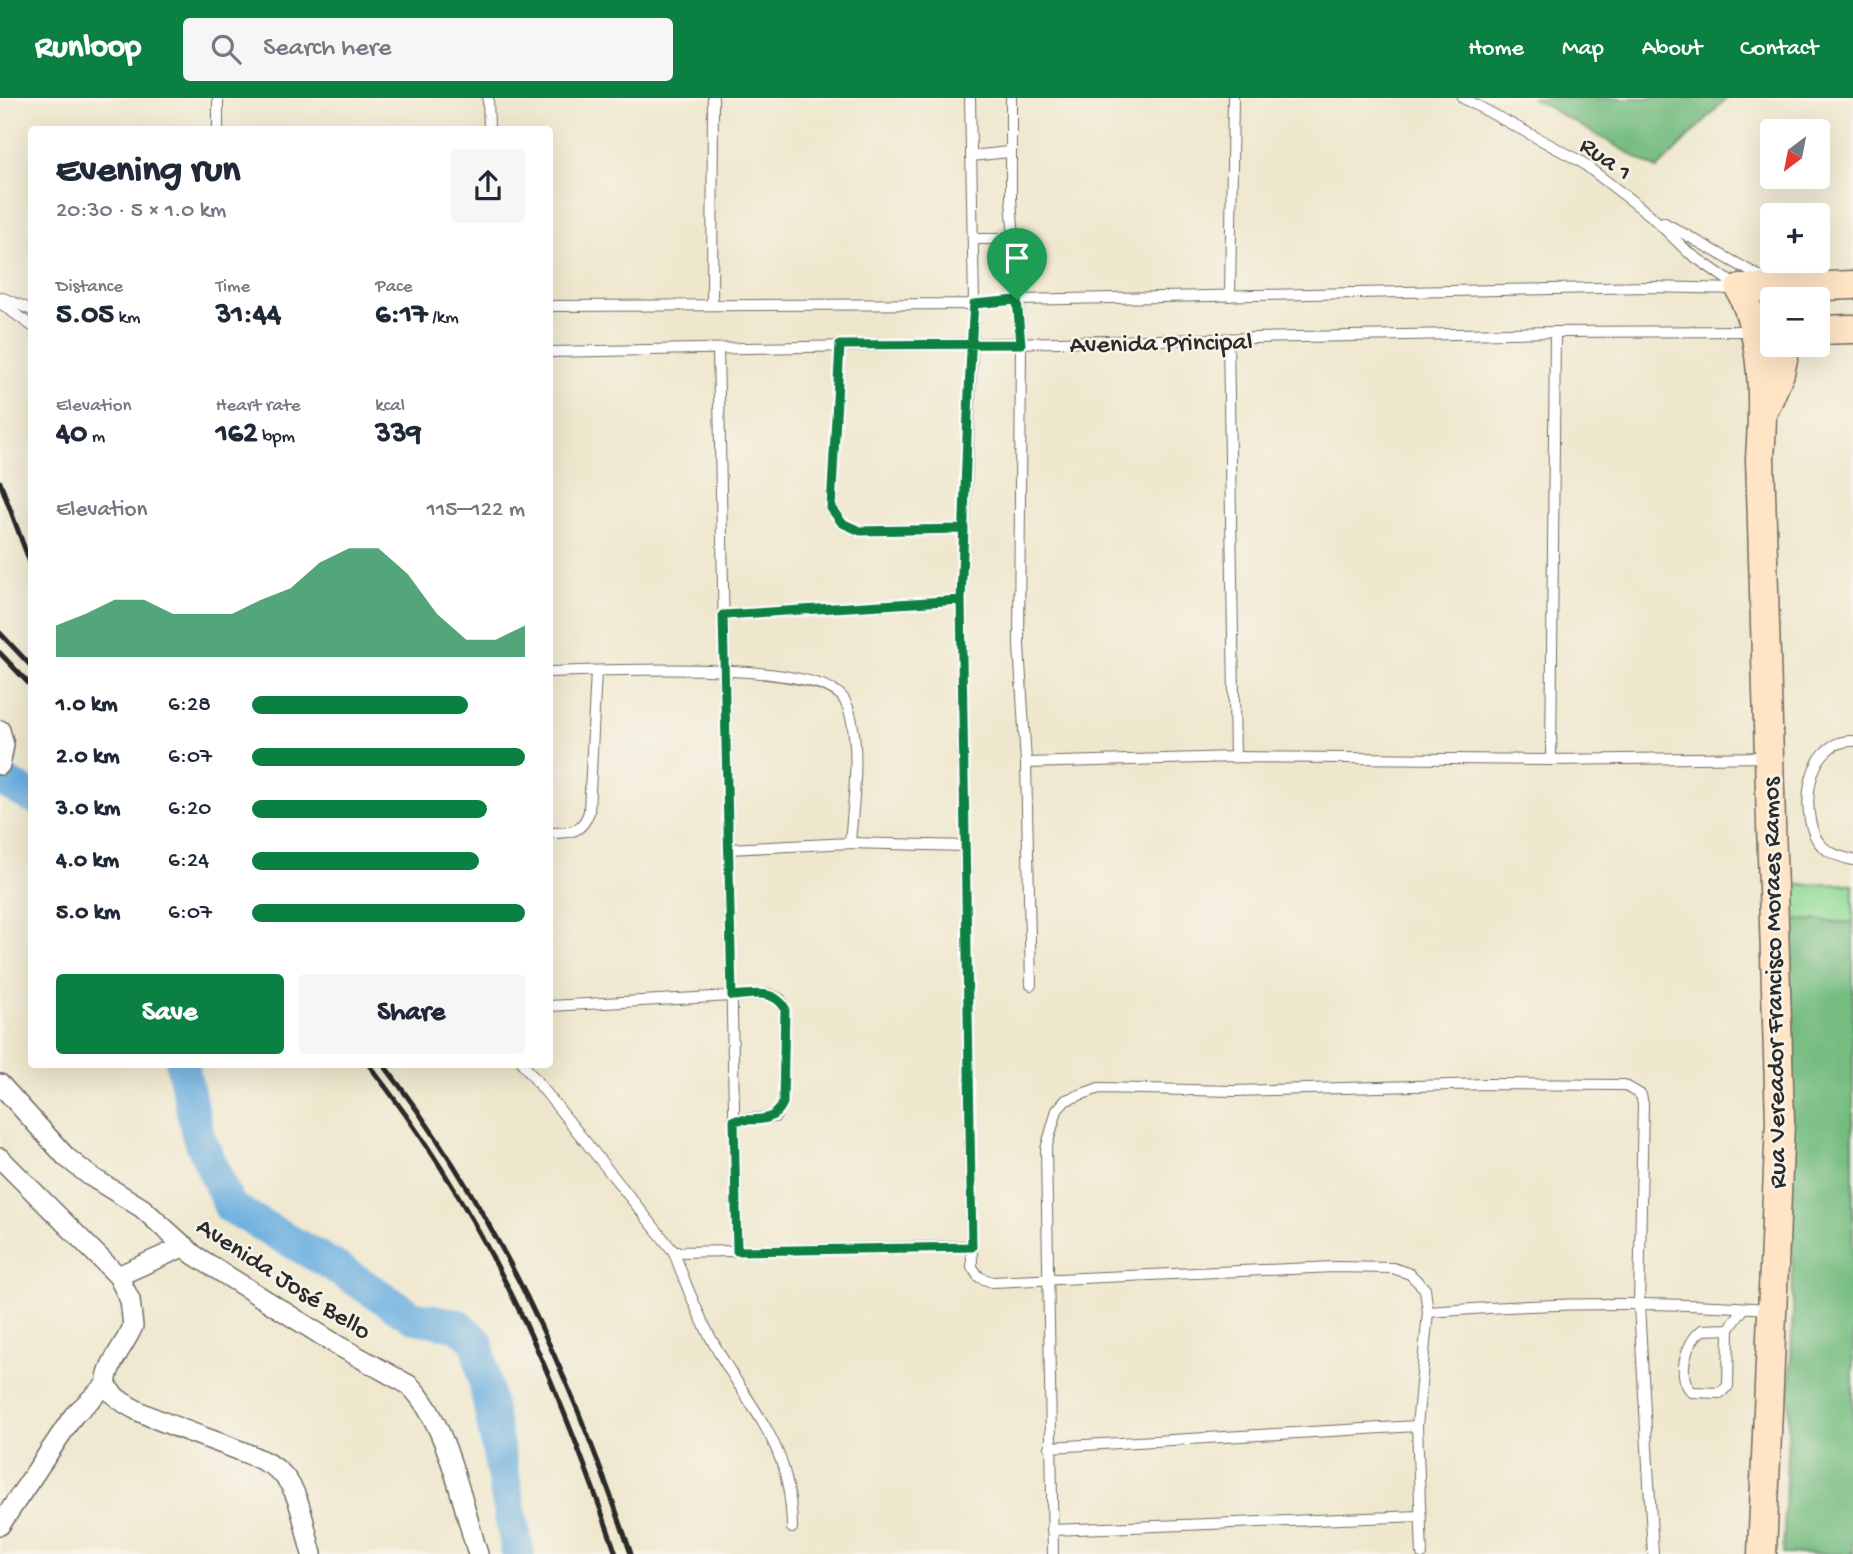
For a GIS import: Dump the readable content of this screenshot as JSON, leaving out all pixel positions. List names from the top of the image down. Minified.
{"streets":{"street":["Rua Vereador Francisco Moraes Ramos","Avenida José Bello"],"lane":["Rua 1","Avenida Principal"]},"crossings":[["Rua 1","Avenida Principal"]],"north":"bottom left","page":{"header":"Runloop","search":"Search here","nav":["Home","Map","About","Contact"],"map_buttons":["+","−"],"heading":["Evening run","20:30 · 5 × 1.0 km"],"stats":[["Distance","5.05 km"],["Time","31:44"],["Pace","6:17 /km"],["Elevation","40 m"],["Heart rate","162 bpm"],["kcal","339"]],"chart":["Elevation","115–122 m"],"list":[{"name":"1.0 km","note":"6:28"},{"name":"2.0 km","note":"6:07"},{"name":"3.0 km","note":"6:20"},{"name":"4.0 km","note":"6:24"},{"name":"5.0 km","note":"6:07"}],"buttons":["Save","Share"]}}
